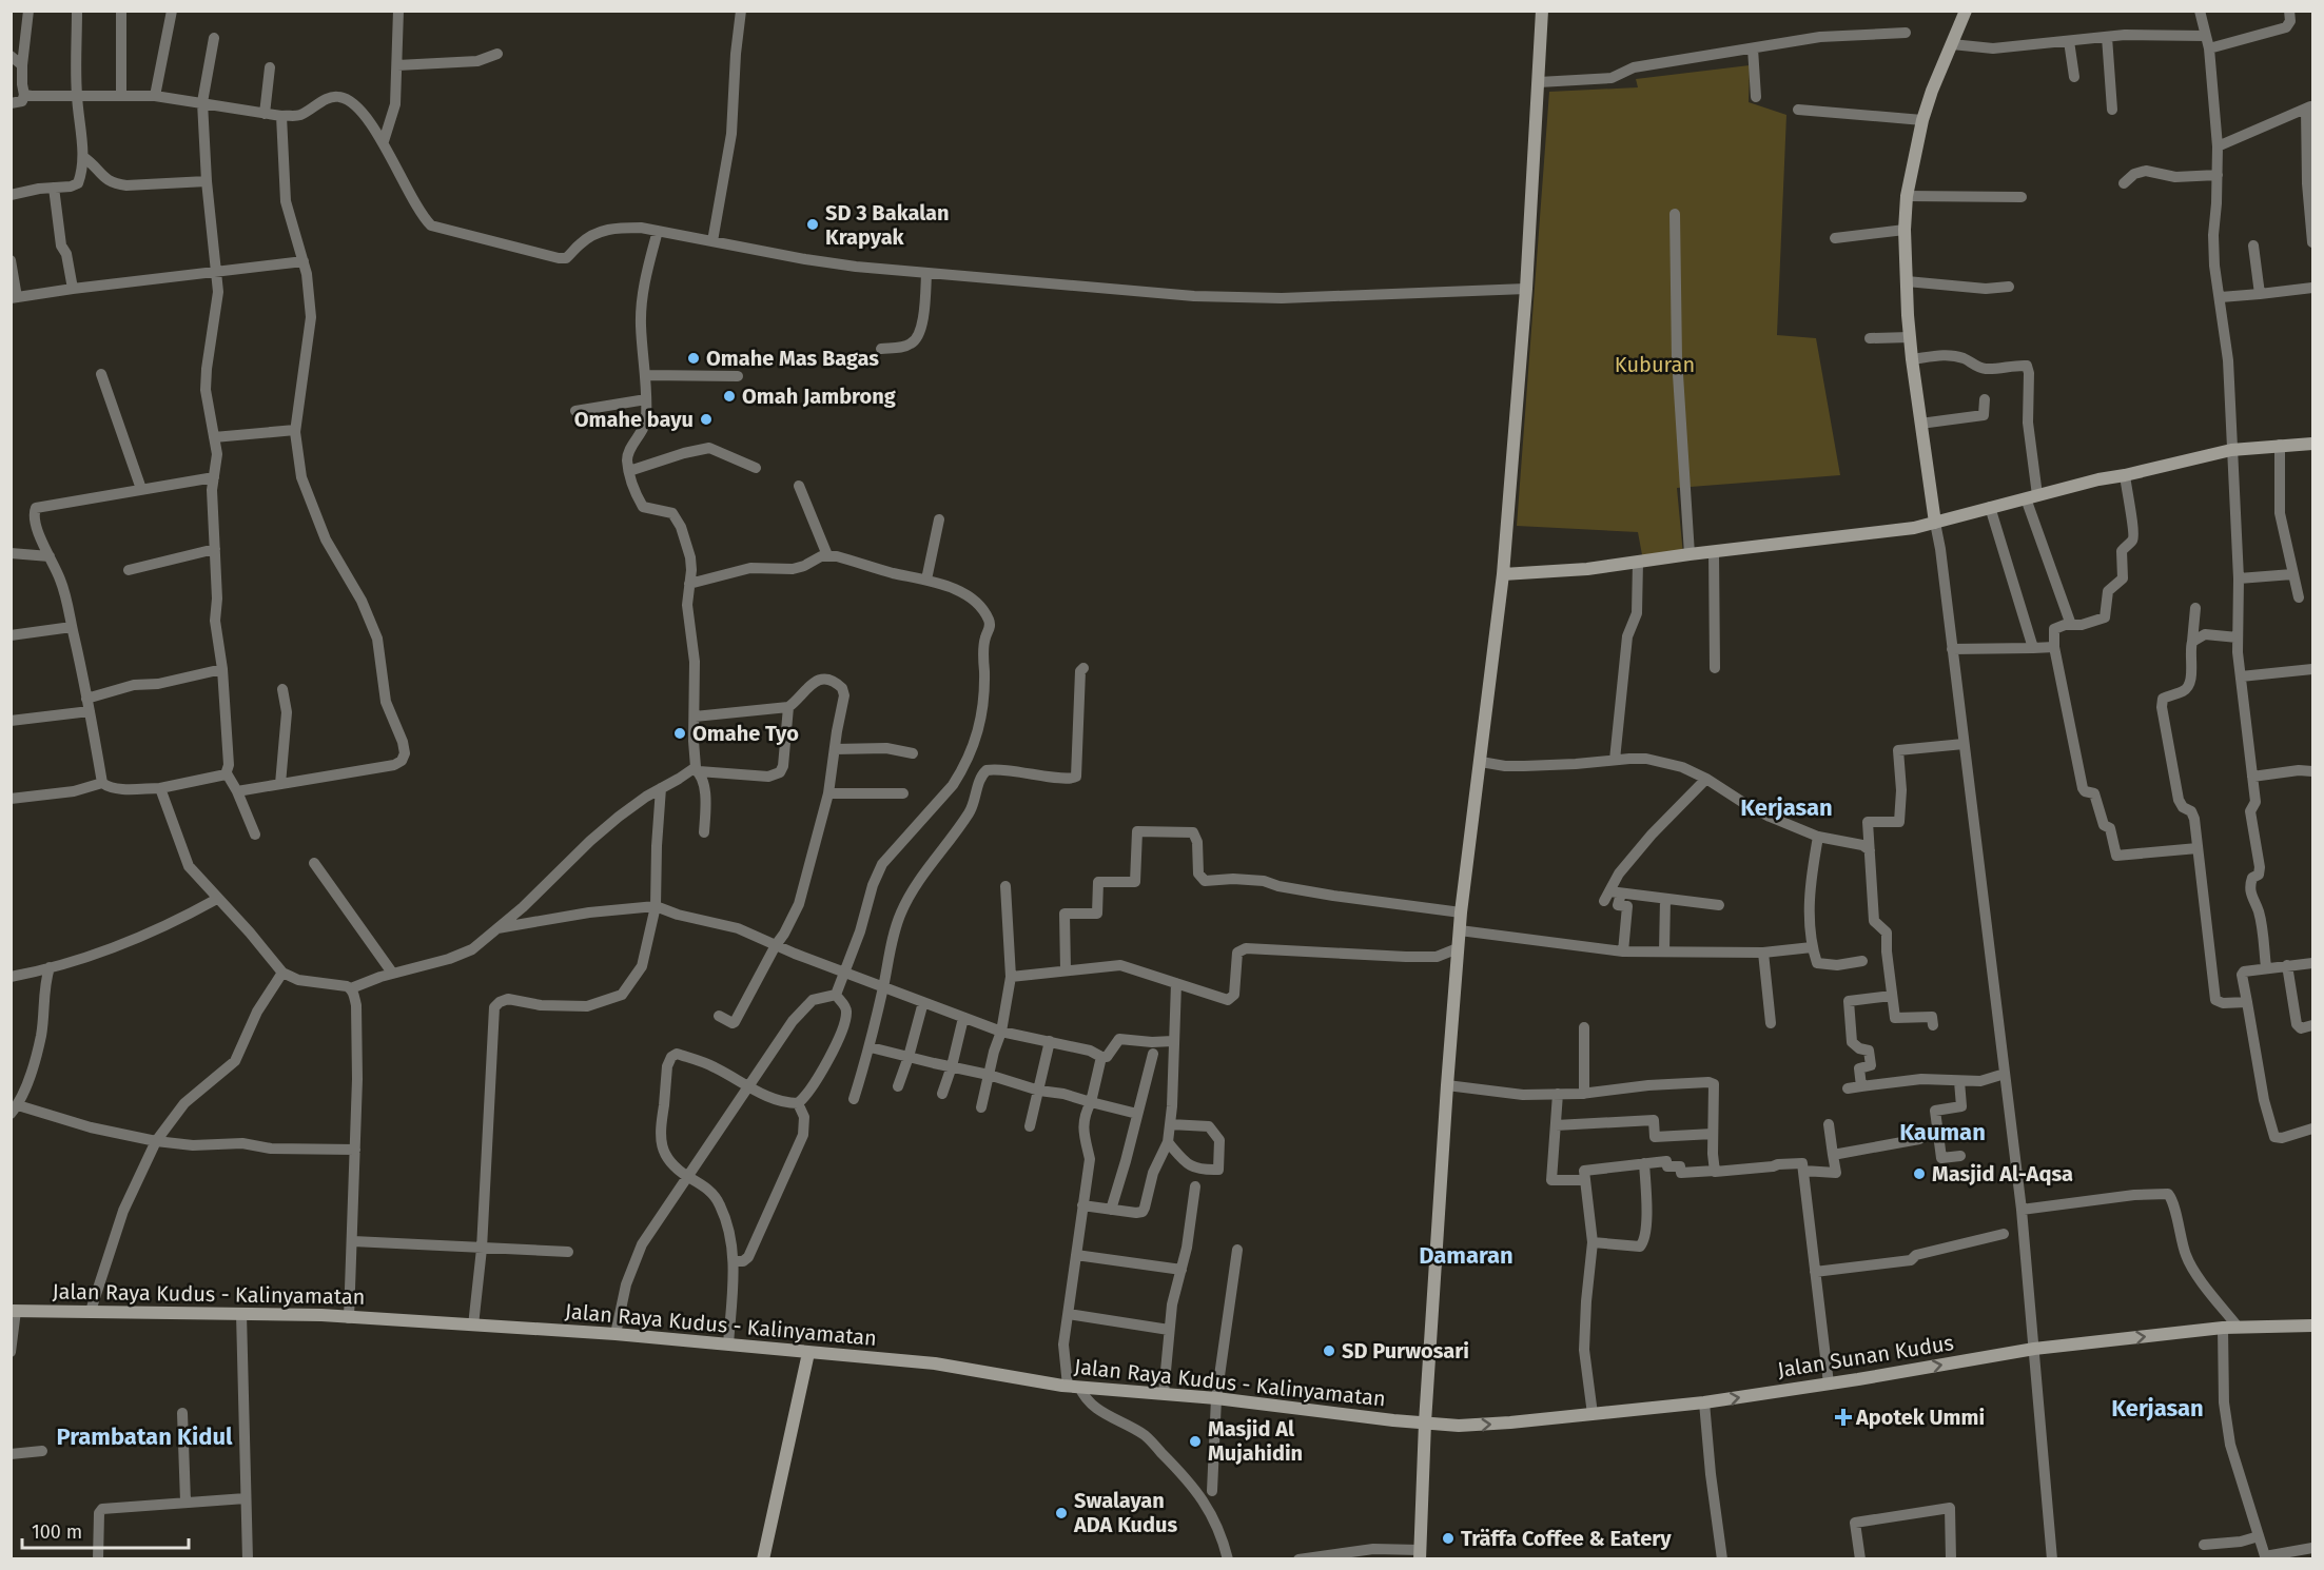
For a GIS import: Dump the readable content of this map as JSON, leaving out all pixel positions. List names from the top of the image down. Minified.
{"streets":{"main road":["Jalan Raya Kudus - Kalinyamatan","Jalan Sunan Kudus"]},"crossings":[["Jalan Raya Kudus - Kalinyamatan","Jalan Sunan Kudus"]],"one_way":["Jalan Sunan Kudus"],"districts":["Kerjasan","Kauman","Damaran","Kerjasan","Prambatan Kidul"],"parks":["Kuburan"],"places":{"other":["SD 3 Bakalan Krapyak","Omahe Mas Bagas","Omah Jambrong","Omahe bayu","Omahe Tyo","Masjid Al-Aqsa","SD Purwosari","Masjid Al Mujahidin","Swalayan ADA Kudus","Träffa Coffee & Eatery"],"health":["Apotek Ummi"]},"scale_bar":"100 m"}
